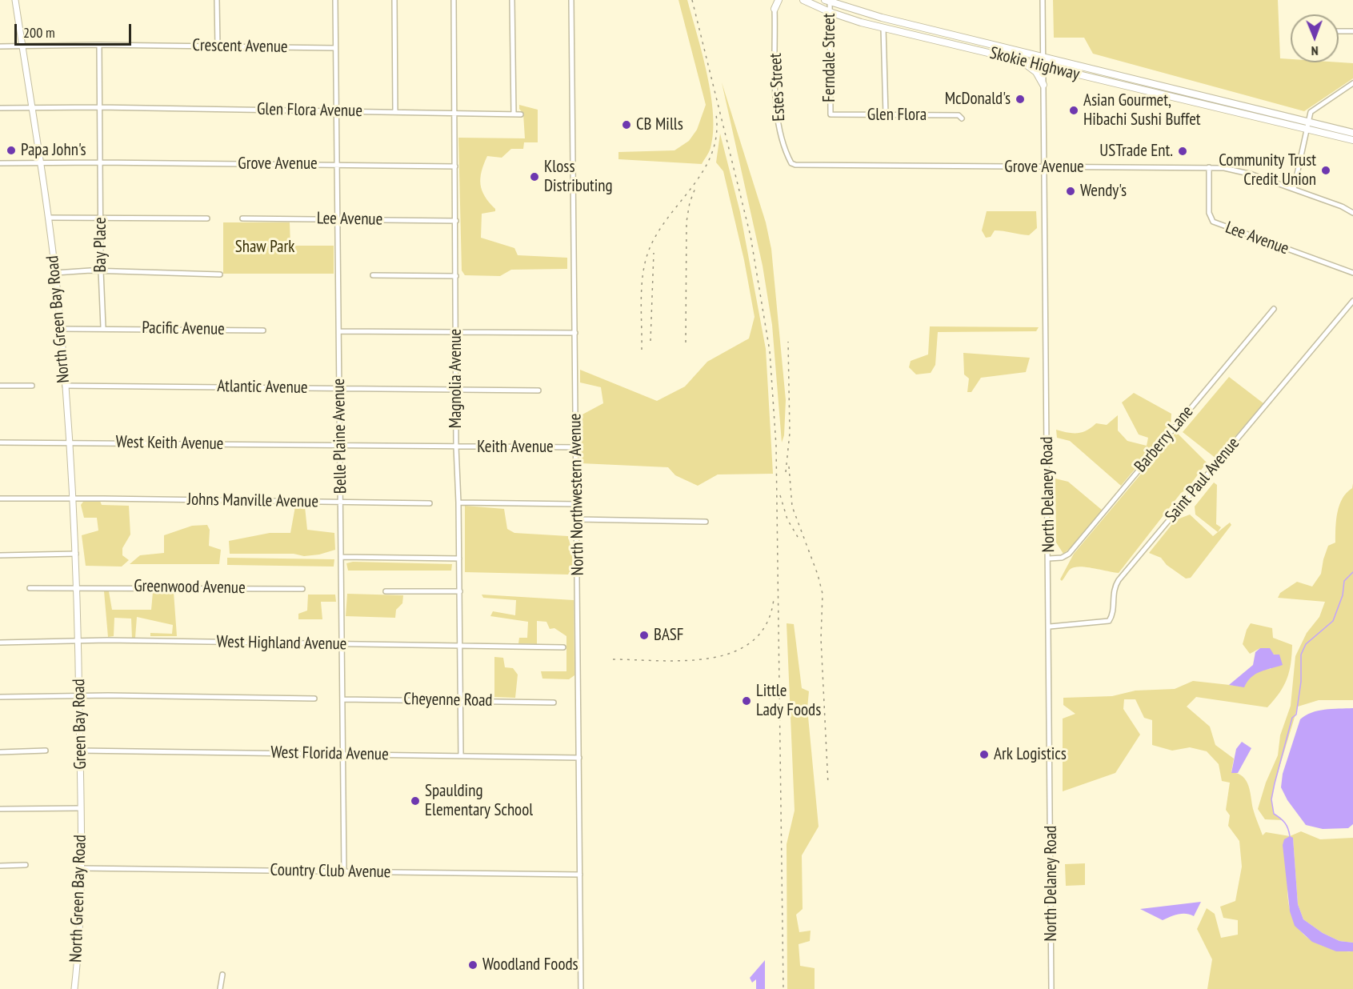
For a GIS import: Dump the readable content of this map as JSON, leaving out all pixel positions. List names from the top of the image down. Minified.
{"streets":{"highway":["Skokie Highway"],"main road":["North Green Bay Road","Green Bay Road"],"street":["Crescent Avenue","Ferndale Street","Estes Street","Glen Flora Avenue","Glen Flora","Grove Avenue","Lee Avenue","Bay Place","Pacific Avenue","Magnolia Avenue","Atlantic Avenue","Belle Plaine Avenue","Barberry Lane","West Keith Avenue","Keith Avenue","Saint Paul Avenue","North Northwestern Avenue","North Delaney Road","Johns Manville Avenue","Greenwood Avenue","West Highland Avenue","Cheyenne Road","West Florida Avenue","Country Club Avenue"]},"crossings":[["Crescent Avenue","North Green Bay Road"],["Crescent Avenue","Belle Plaine Avenue"],["Ferndale Street","Skokie Highway"],["Ferndale Street","Glen Flora"],["Skokie Highway","North Delaney Road"],["Estes Street","Grove Avenue"],["Glen Flora Avenue","Bay Place"],["Glen Flora Avenue","North Green Bay Road"],["Glen Flora Avenue","Magnolia Avenue"],["Glen Flora Avenue","Belle Plaine Avenue"],["Grove Avenue","Lee Avenue"],["Grove Avenue","Bay Place"],["Grove Avenue","North Green Bay Road"],["Grove Avenue","Magnolia Avenue"],["Grove Avenue","Belle Plaine Avenue"],["Grove Avenue","North Delaney Road"],["Lee Avenue","Magnolia Avenue"],["Lee Avenue","Belle Plaine Avenue"],["Bay Place","Pacific Avenue"],["North Green Bay Road","Pacific Avenue"],["North Green Bay Road","Atlantic Avenue"],["North Green Bay Road","West Keith Avenue"],["North Green Bay Road","Johns Manville Avenue"],["North Green Bay Road","Greenwood Avenue"],["North Green Bay Road","West Highland Avenue"],["North Green Bay Road","Green Bay Road"],["North Green Bay Road","Country Club Avenue"],["Magnolia Avenue","Atlantic Avenue"],["Magnolia Avenue","Keith Avenue"],["Magnolia Avenue","West Highland Avenue"],["Magnolia Avenue","Cheyenne Road"],["Magnolia Avenue","West Florida Avenue"],["Atlantic Avenue","Belle Plaine Avenue"],["Belle Plaine Avenue","West Keith Avenue"],["Belle Plaine Avenue","Keith Avenue"],["Belle Plaine Avenue","Johns Manville Avenue"],["Belle Plaine Avenue","West Highland Avenue"],["Belle Plaine Avenue","Cheyenne Road"],["Belle Plaine Avenue","West Florida Avenue"],["Belle Plaine Avenue","Country Club Avenue"],["Barberry Lane","North Delaney Road"],["West Keith Avenue","Keith Avenue"],["Keith Avenue","North Northwestern Avenue"],["Saint Paul Avenue","North Delaney Road"],["North Northwestern Avenue","West Florida Avenue"],["North Northwestern Avenue","Country Club Avenue"],["West Highland Avenue","Green Bay Road"],["Green Bay Road","West Florida Avenue"]],"parks":["Shaw Park"],"places":["McDonald's","Asian Gourmet, Hibachi Sushi Buffet","CB Mills","Papa John's","USTrade Ent.","Community Trust Credit Union","Kloss Distributing","Wendy's","BASF","Little Lady Foods","Ark Logistics","Spaulding Elementary School","Woodland Foods"],"scale_bar":"200 m","north":"bottom"}
